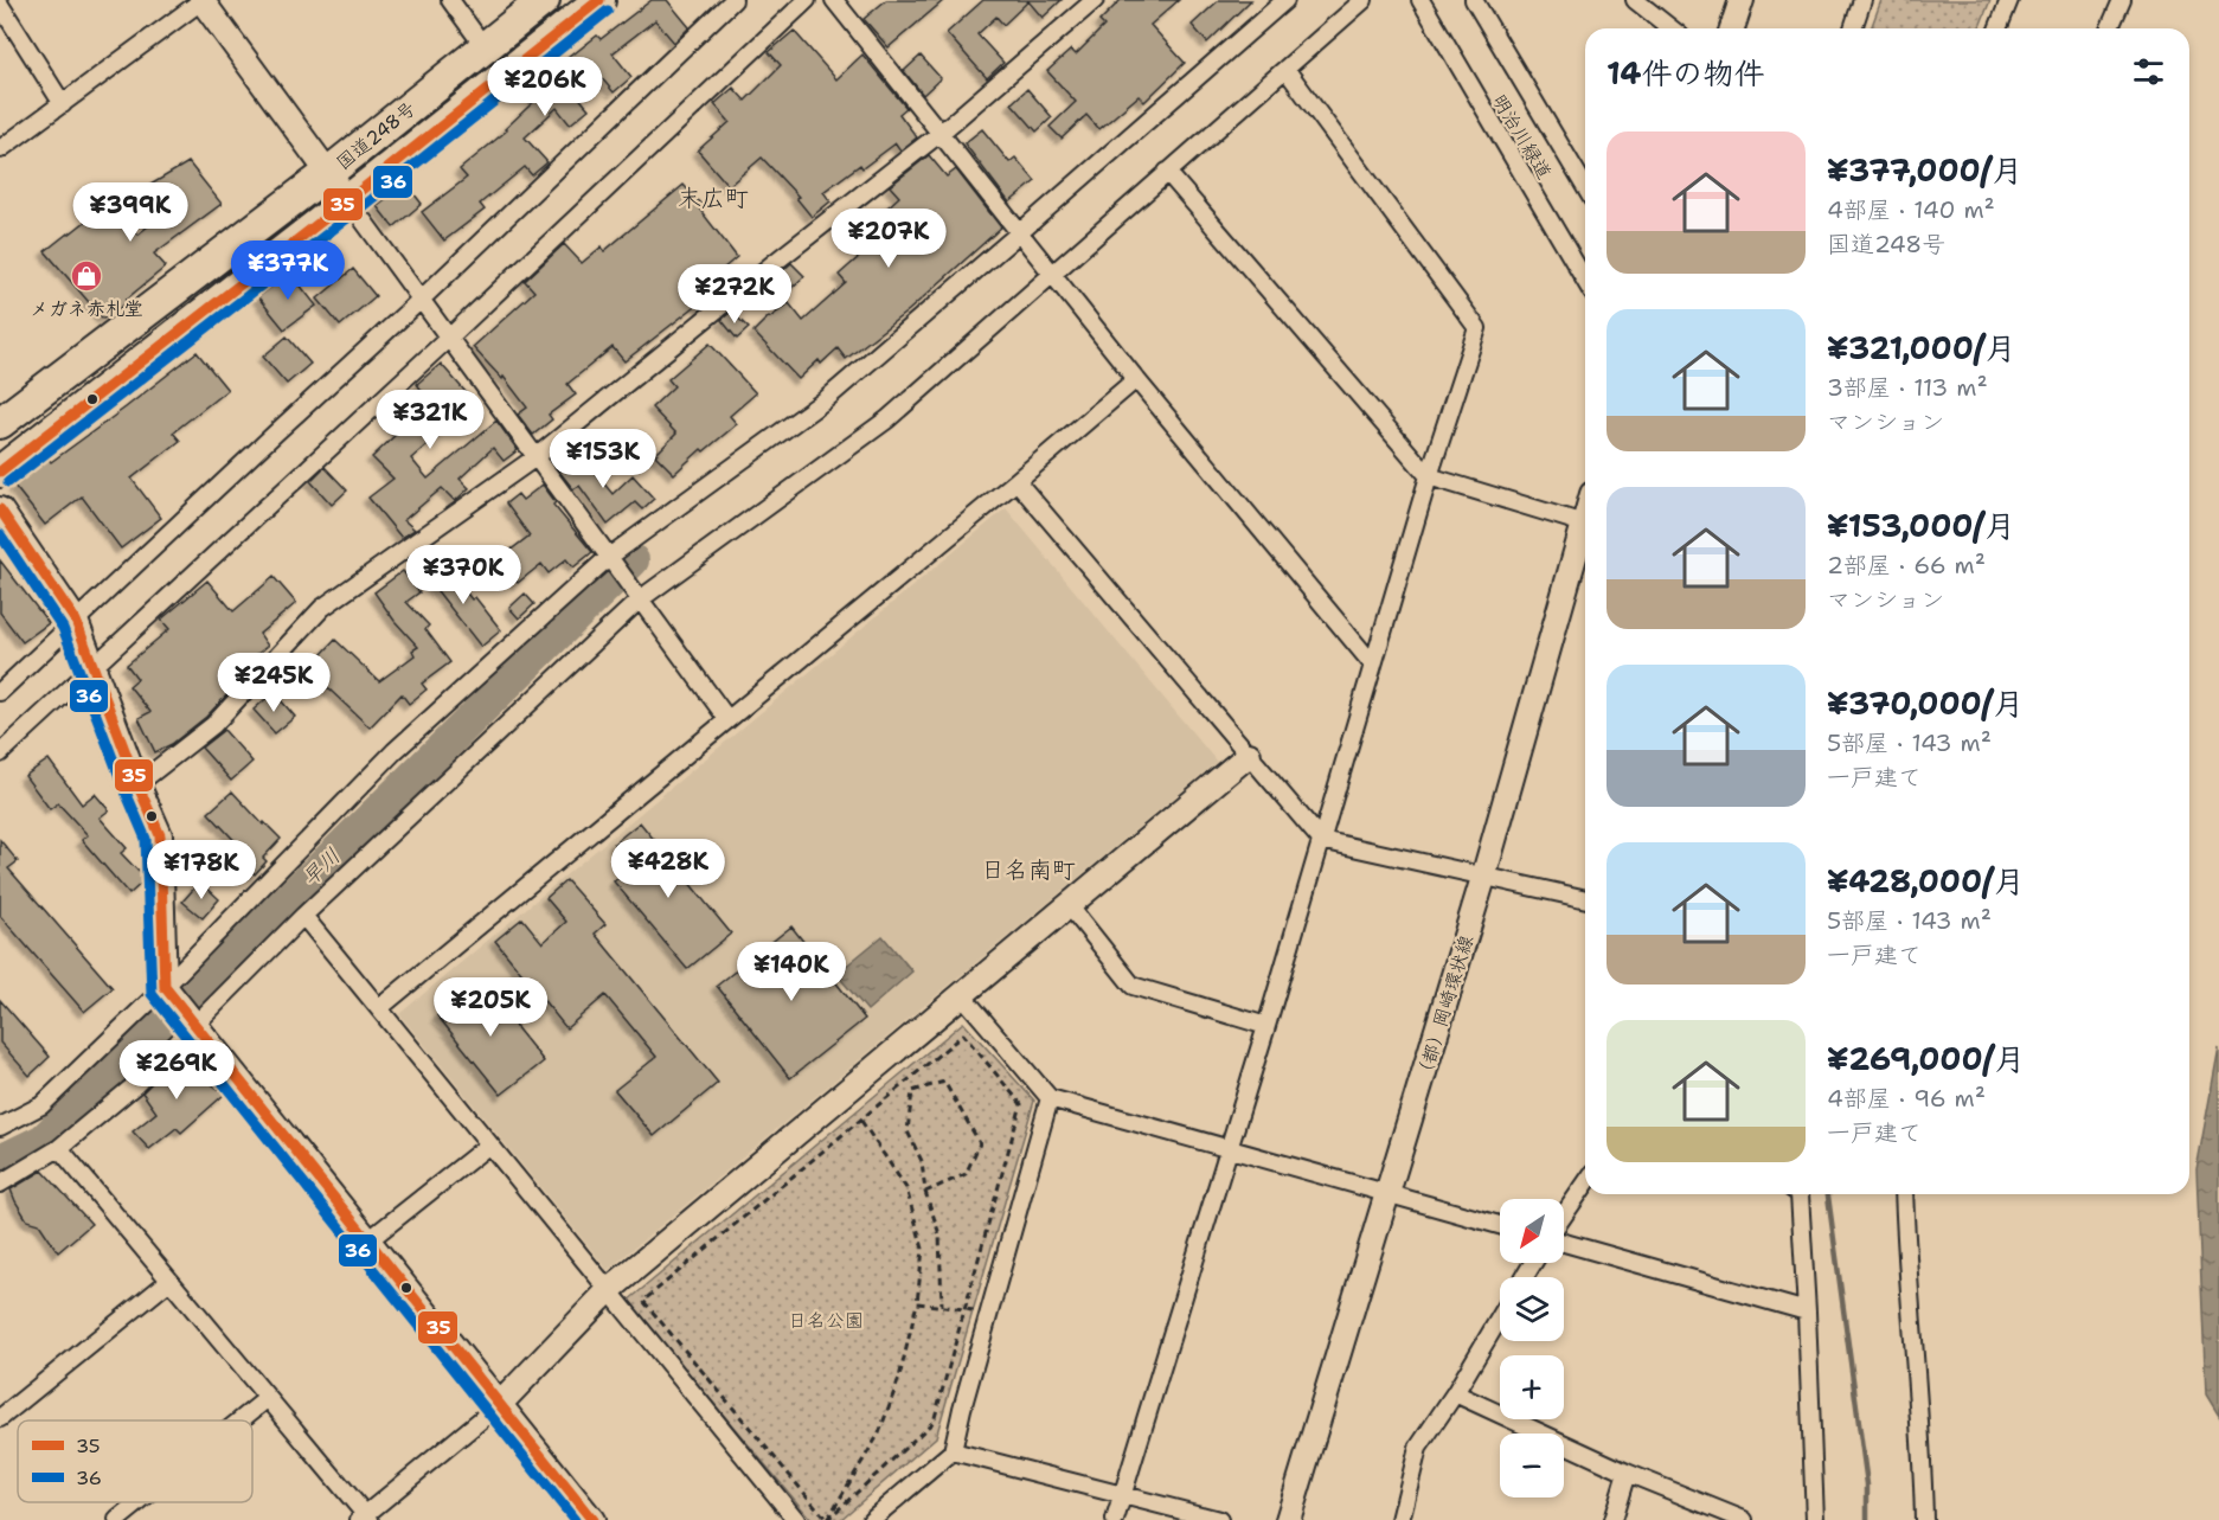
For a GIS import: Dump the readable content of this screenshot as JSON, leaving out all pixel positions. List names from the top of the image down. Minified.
{"streets":{"highway":["国道248号"],"street":["明治川緑道","（都）岡崎環状線"]},"districts":["末広町","日名南町"],"water":["早川"],"parks":["日名公園"],"places":{"shop":["メガネ赤札堂"]},"lines":["transit line 35","transit line 36"],"legend":["35","36"],"north":"bottom left","page":{"heading":"14件の物件","price":["¥206K","¥399K","¥207K","¥377K","¥272K","¥321K","¥153K","¥370K","¥245K","¥428K","¥178K","¥140K","¥205K","¥269K"],"list":[{"name":"¥377,000/月","note":"4部屋 · 140 m² · 国道248号"},{"name":"¥321,000/月","note":"3部屋 · 113 m² · マンション"},{"name":"¥153,000/月","note":"2部屋 · 66 m² · マンション"},{"name":"¥370,000/月","note":"5部屋 · 143 m² · 一戸建て"},{"name":"¥428,000/月","note":"5部屋 · 143 m² · 一戸建て"},{"name":"¥269,000/月","note":"4部屋 · 96 m² · 一戸建て"}],"map_buttons":["+","−"]}}
